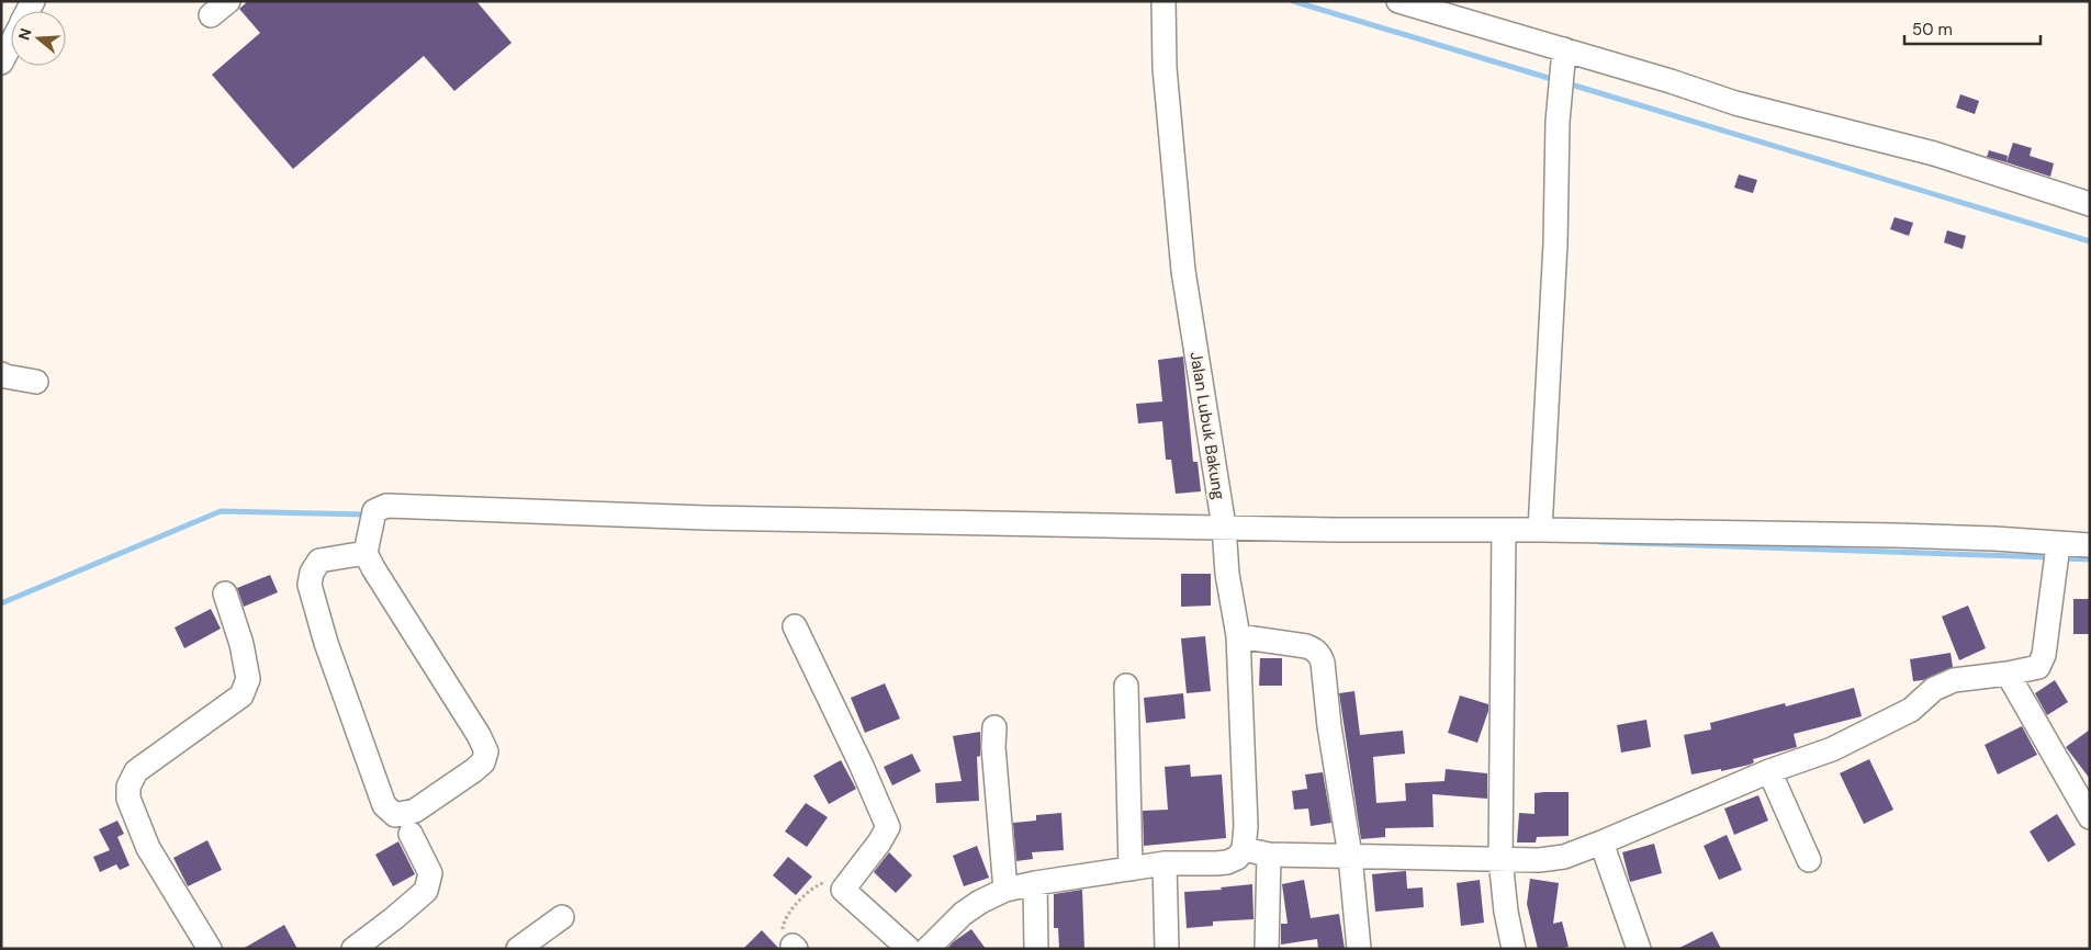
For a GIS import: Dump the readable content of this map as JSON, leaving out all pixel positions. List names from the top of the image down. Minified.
{"streets":{"street":["Jalan Lubuk Bakung"]},"scale_bar":"50 m","north":"left"}
